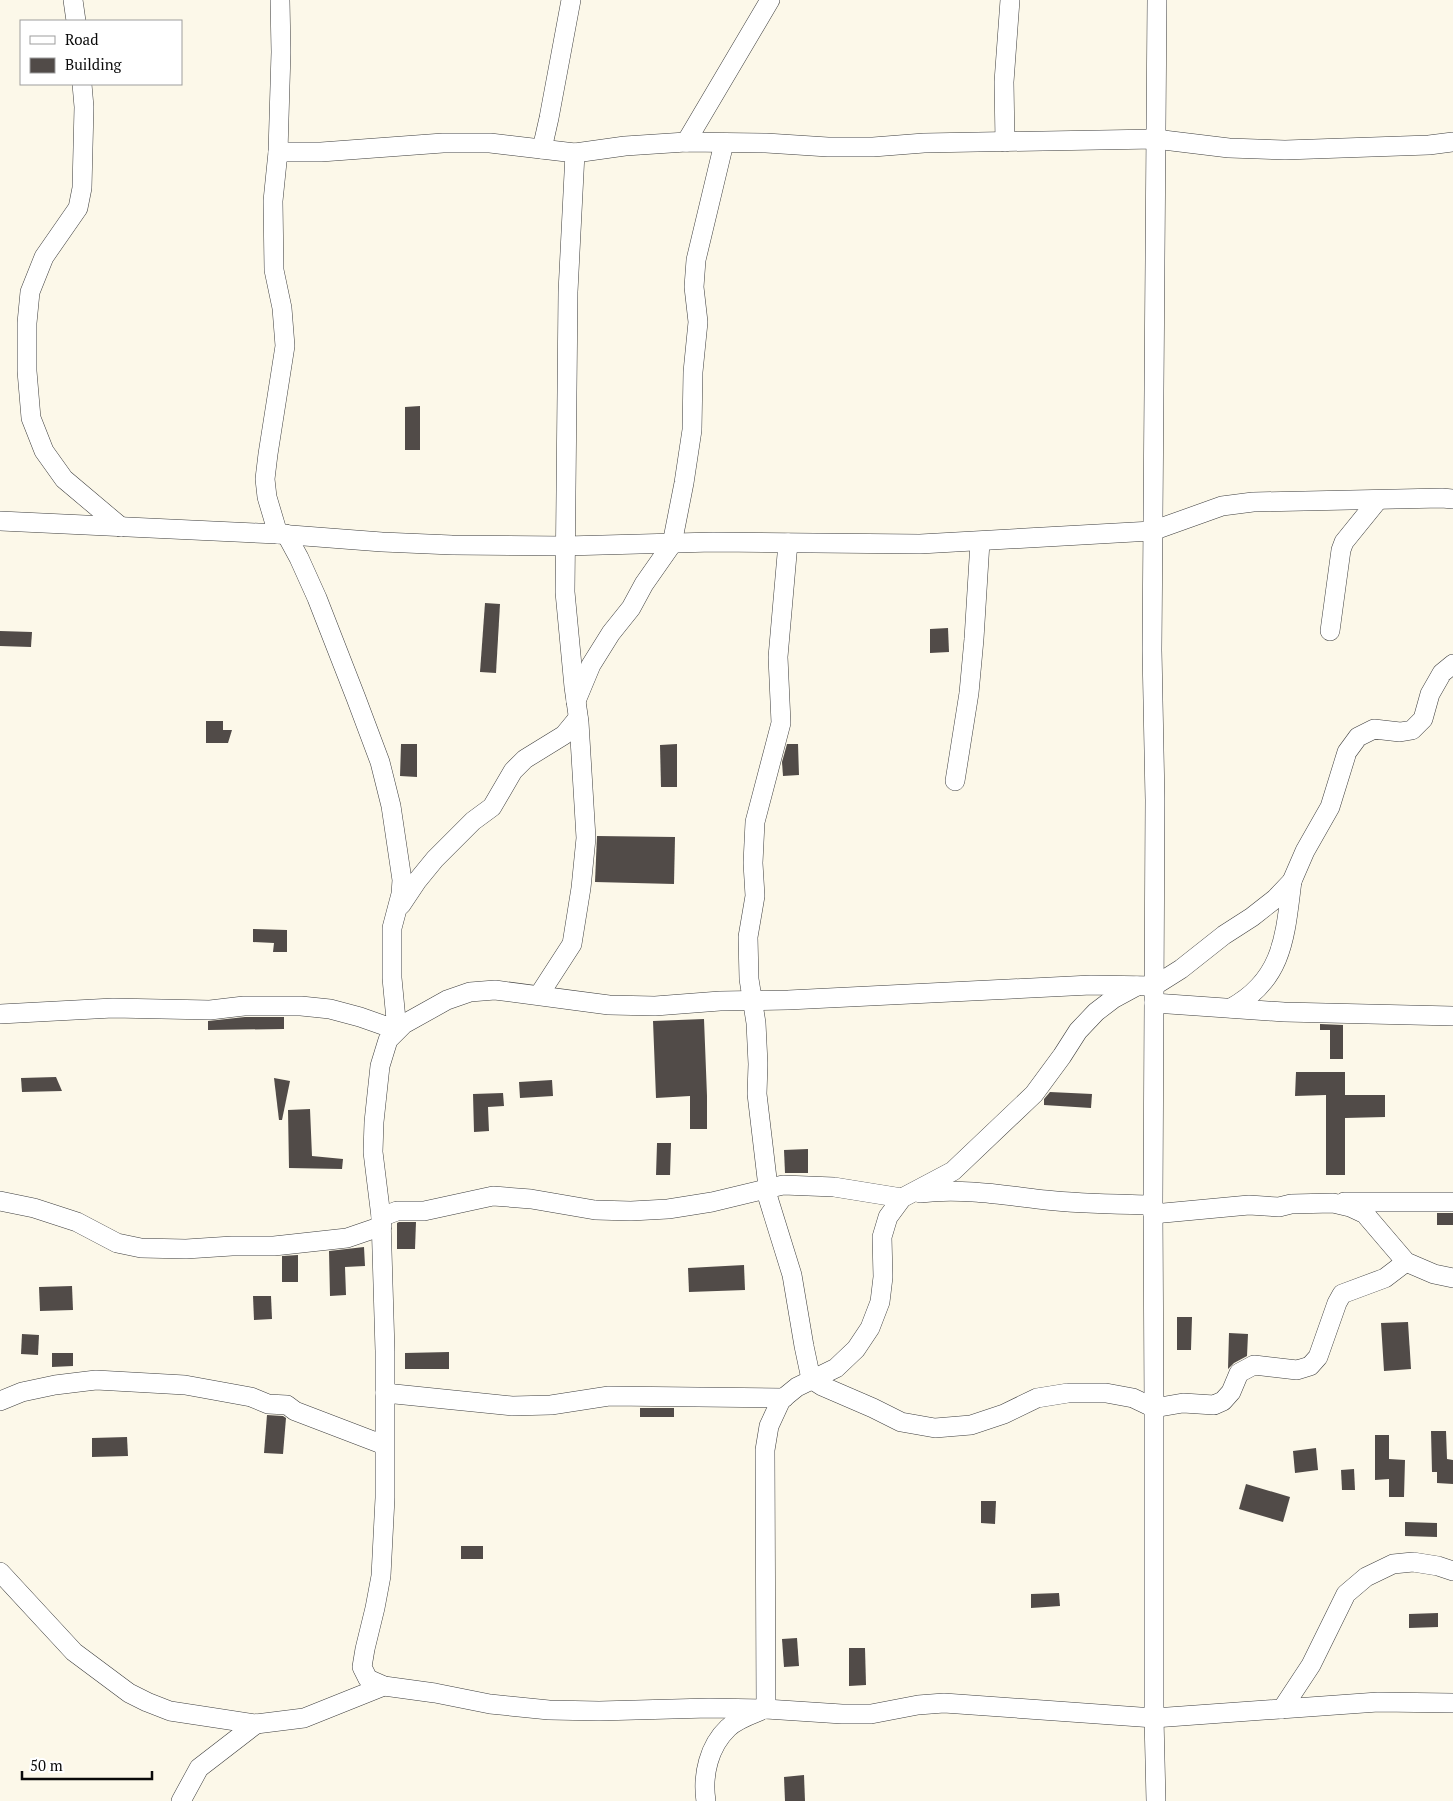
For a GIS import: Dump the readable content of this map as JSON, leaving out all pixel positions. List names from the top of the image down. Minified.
{"legend":["Road","Building"],"scale_bar":"50 m"}
